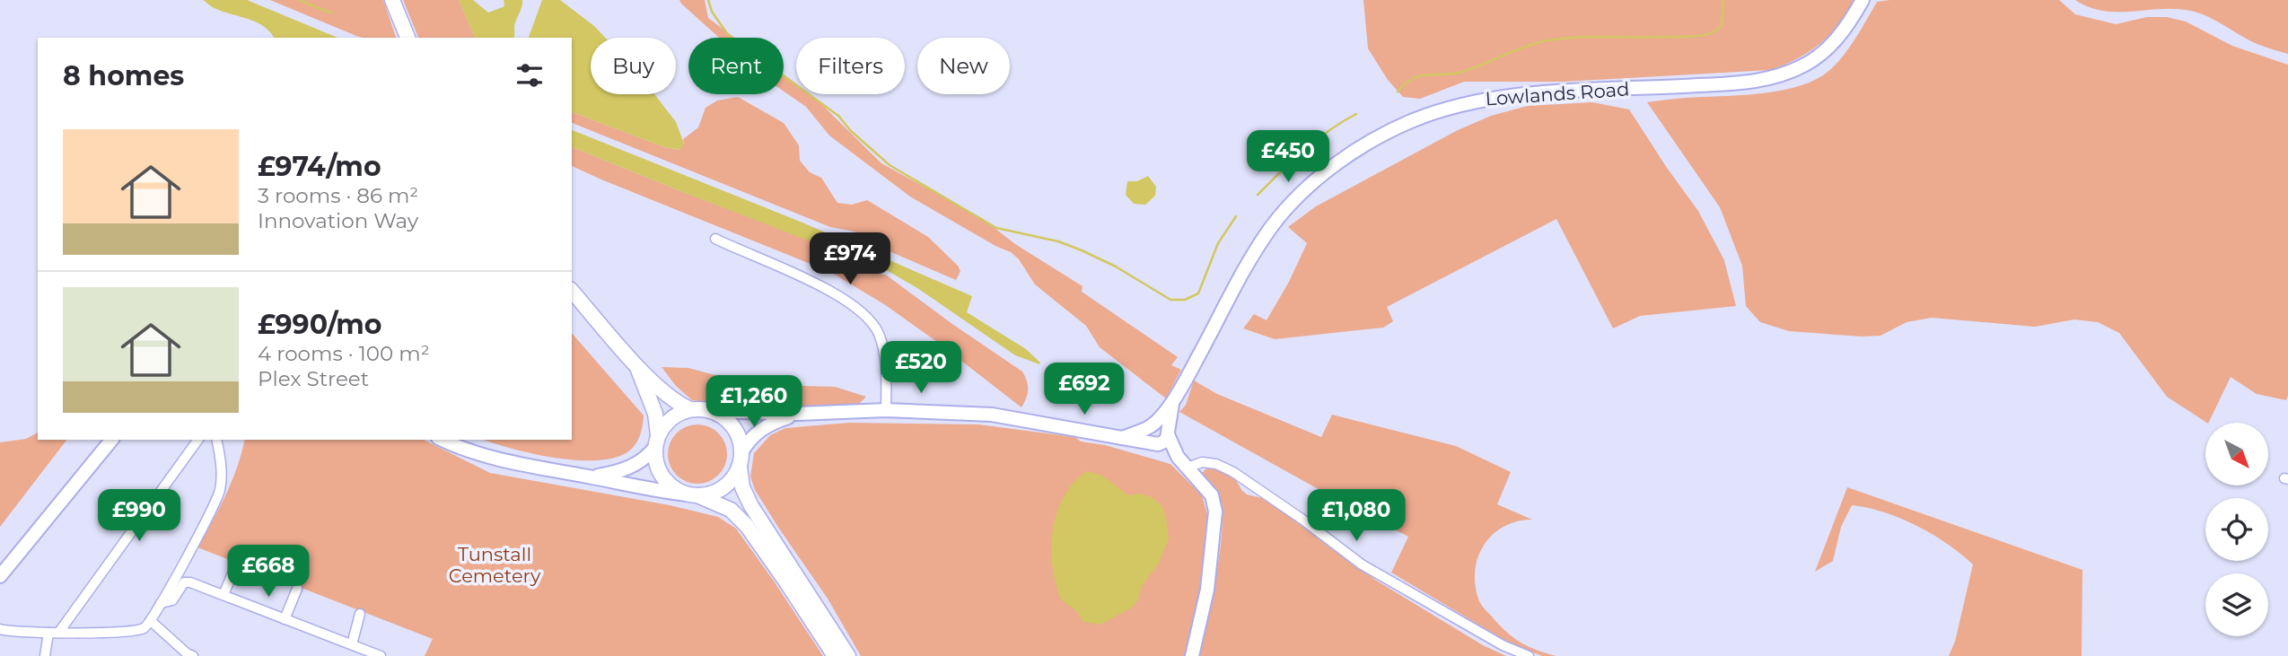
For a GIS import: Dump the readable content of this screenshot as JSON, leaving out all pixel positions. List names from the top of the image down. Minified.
{"streets":{"street":["Lowlands Road"]},"parks":["Tunstall Cemetery"],"north":"bottom right","page":{"chip":["Buy","Rent","Filters","New"],"heading":"8 homes","list":[{"name":"£974/mo","note":"3 rooms · 86 m² · Innovation Way"},{"name":"£990/mo","note":"4 rooms · 100 m² · Plex Street"}],"price":["£450","£974","£520","£692","£1,260","£990","£1,080","£668"]}}
